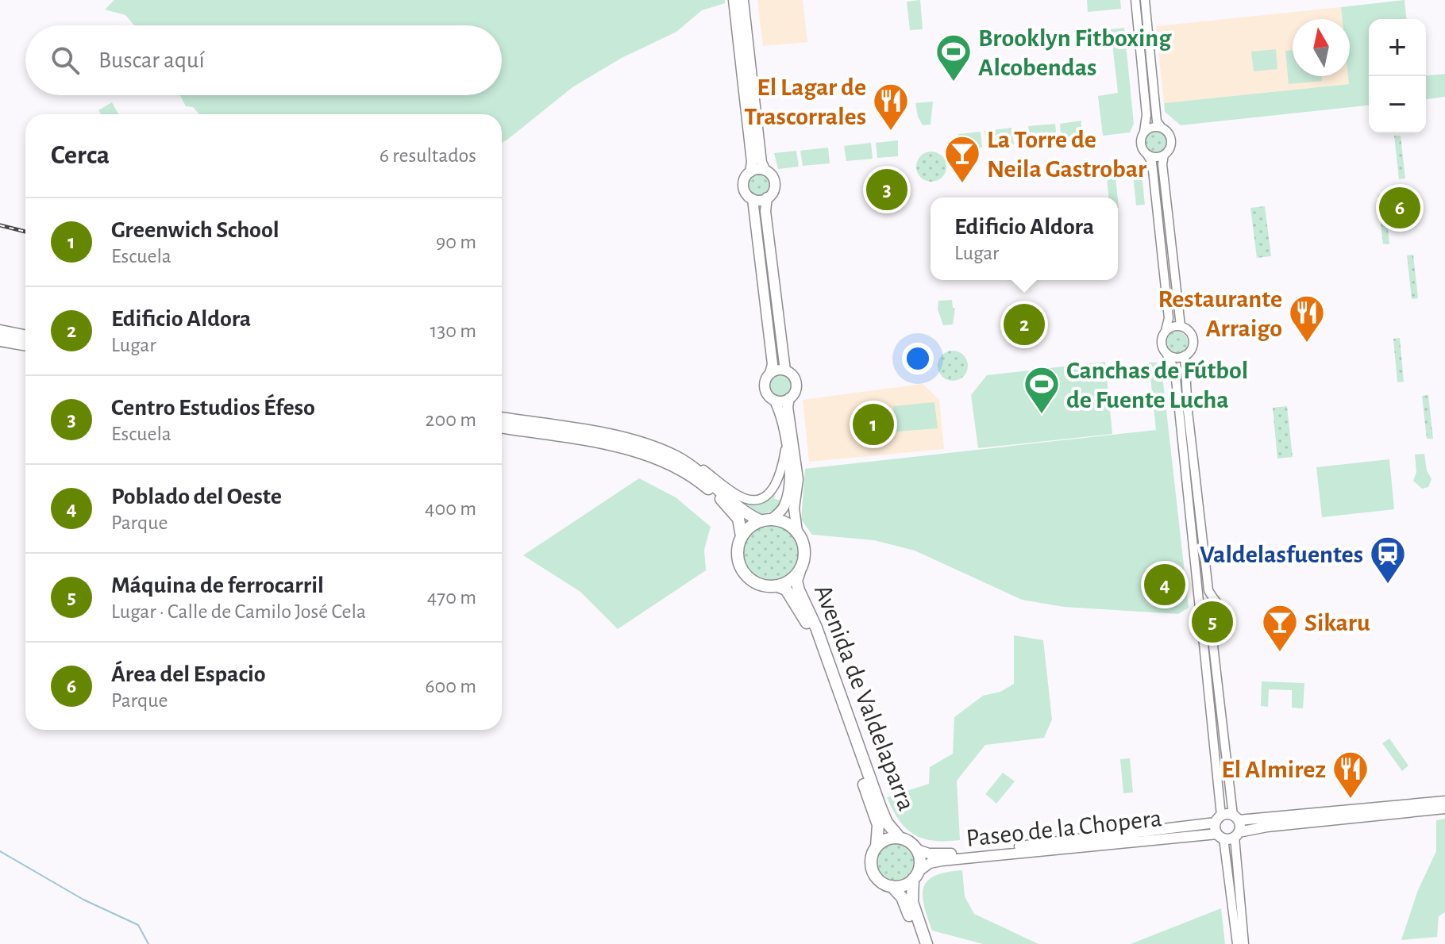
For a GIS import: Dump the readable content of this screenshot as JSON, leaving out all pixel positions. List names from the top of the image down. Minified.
{"streets":{"highway":["Avenida de Valdelaparra"],"main road":["Paseo de la Chopera"]},"crossings":[["Avenida de Valdelaparra","Paseo de la Chopera"]],"places":{"sports":["Brooklyn Fitboxing Alcobendas","Canchas de Fútbol de Fuente Lucha"],"restaurant":["El Lagar de Trascorrales","Restaurante Arraigo","El Almirez"],"bar":["La Torre de Neila Gastrobar","Sikaru"],"station":["Valdelasfuentes"]},"north":"top","page":{"map_buttons":["+","−"],"search":"Buscar aquí","heading":["Cerca","6 resultados"],"pins":["3","6","2","1","4","5"],"list":[{"mark":"1","name":"Greenwich School","note":"Escuela","value":"90 m"},{"mark":"2","name":"Edificio Aldora","note":"Lugar","value":"130 m"},{"mark":"3","name":"Centro Estudios Éfeso","note":"Escuela","value":"200 m"},{"mark":"4","name":"Poblado del Oeste","note":"Parque","value":"400 m"},{"mark":"5","name":"Máquina de ferrocarril","note":"Lugar · Calle de Camilo José Cela","value":"470 m"},{"mark":"6","name":"Área del Espacio","note":"Parque","value":"600 m"}],"popup":["Edificio Aldora","Lugar"]}}
